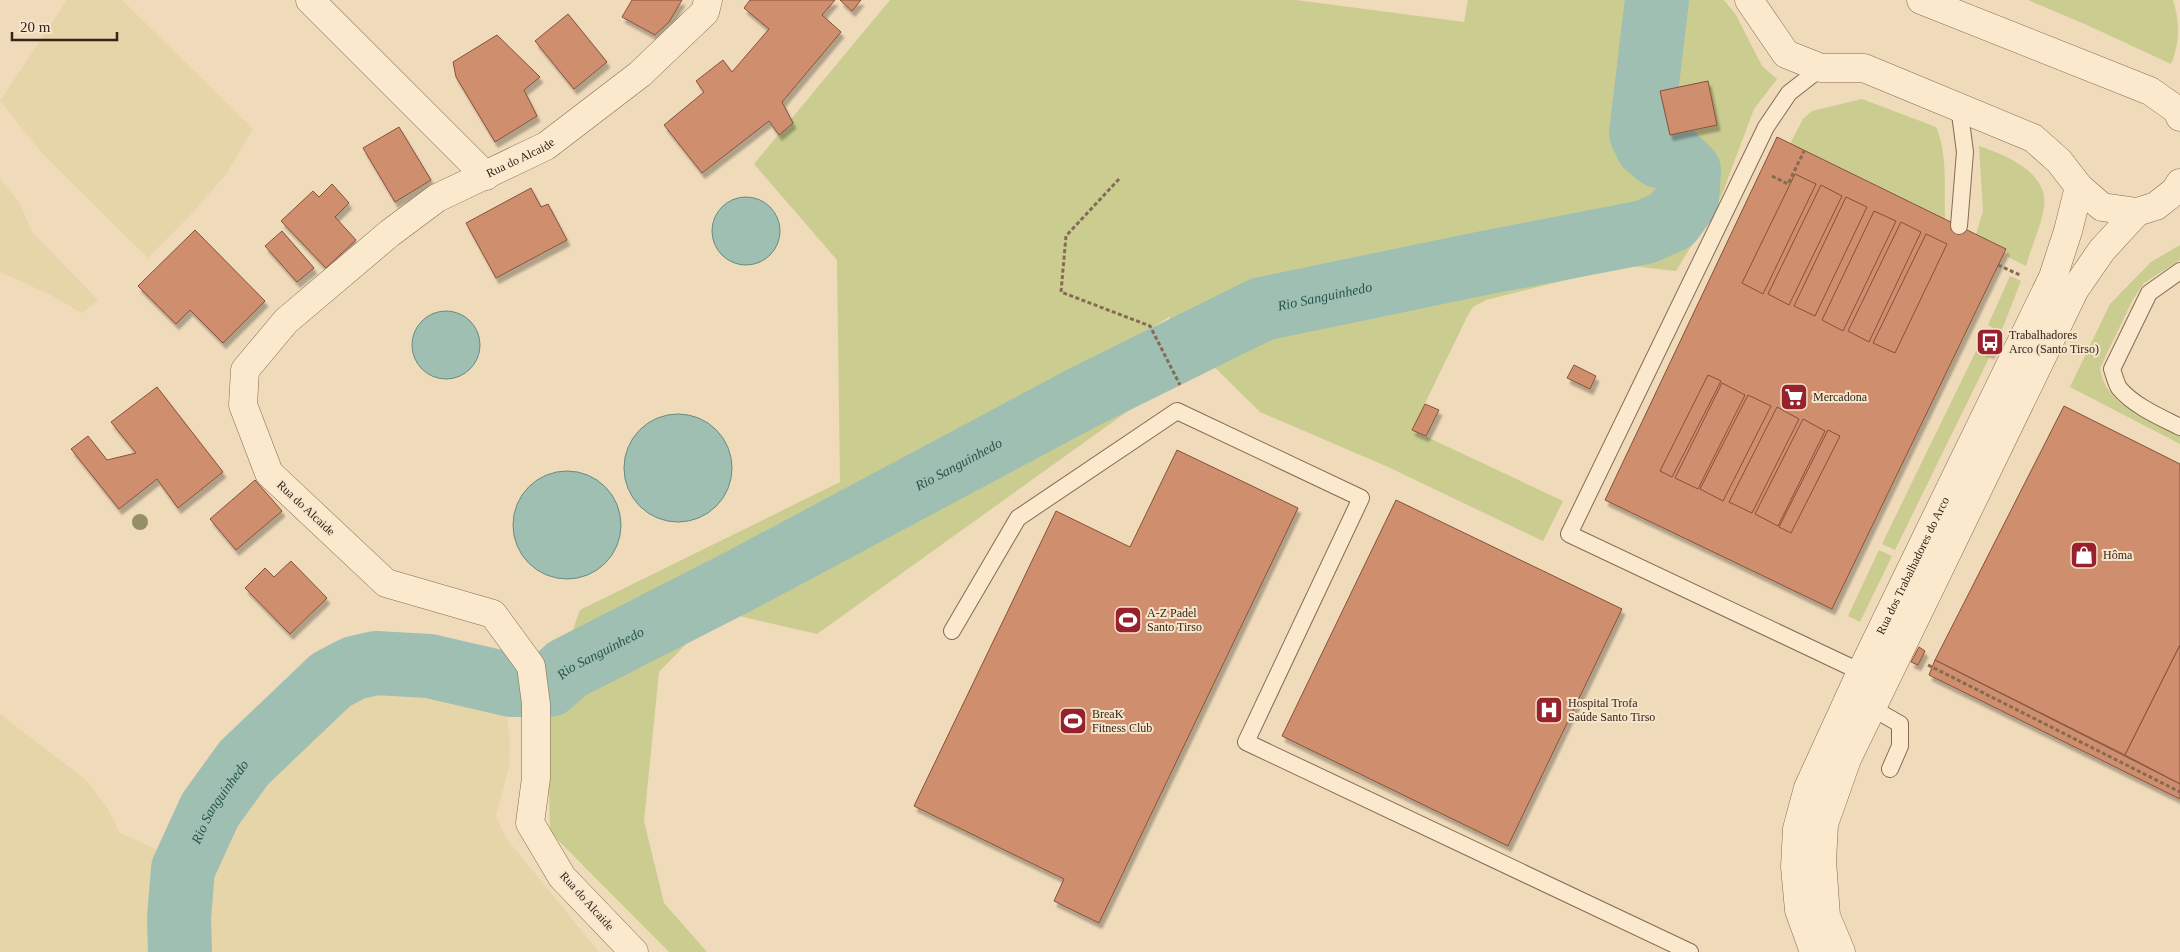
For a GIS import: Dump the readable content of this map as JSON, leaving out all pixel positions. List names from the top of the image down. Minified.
{"streets":{"street":["Rua do Alcaide","Rua dos Trabalhadores do Arco"]},"water":["Rio Sanguinhedo"],"places":{"bus stop":["Trabalhadores Arco (Santo Tirso)"],"supermarket":["Mercadona"],"shop":["Hôma"],"sports":["A-Z Padel Santo Tirso","BreaK Fitness Club"],"hospital":["Hospital Trofa Saúde Santo Tirso"]},"scale_bar":"20 m"}
